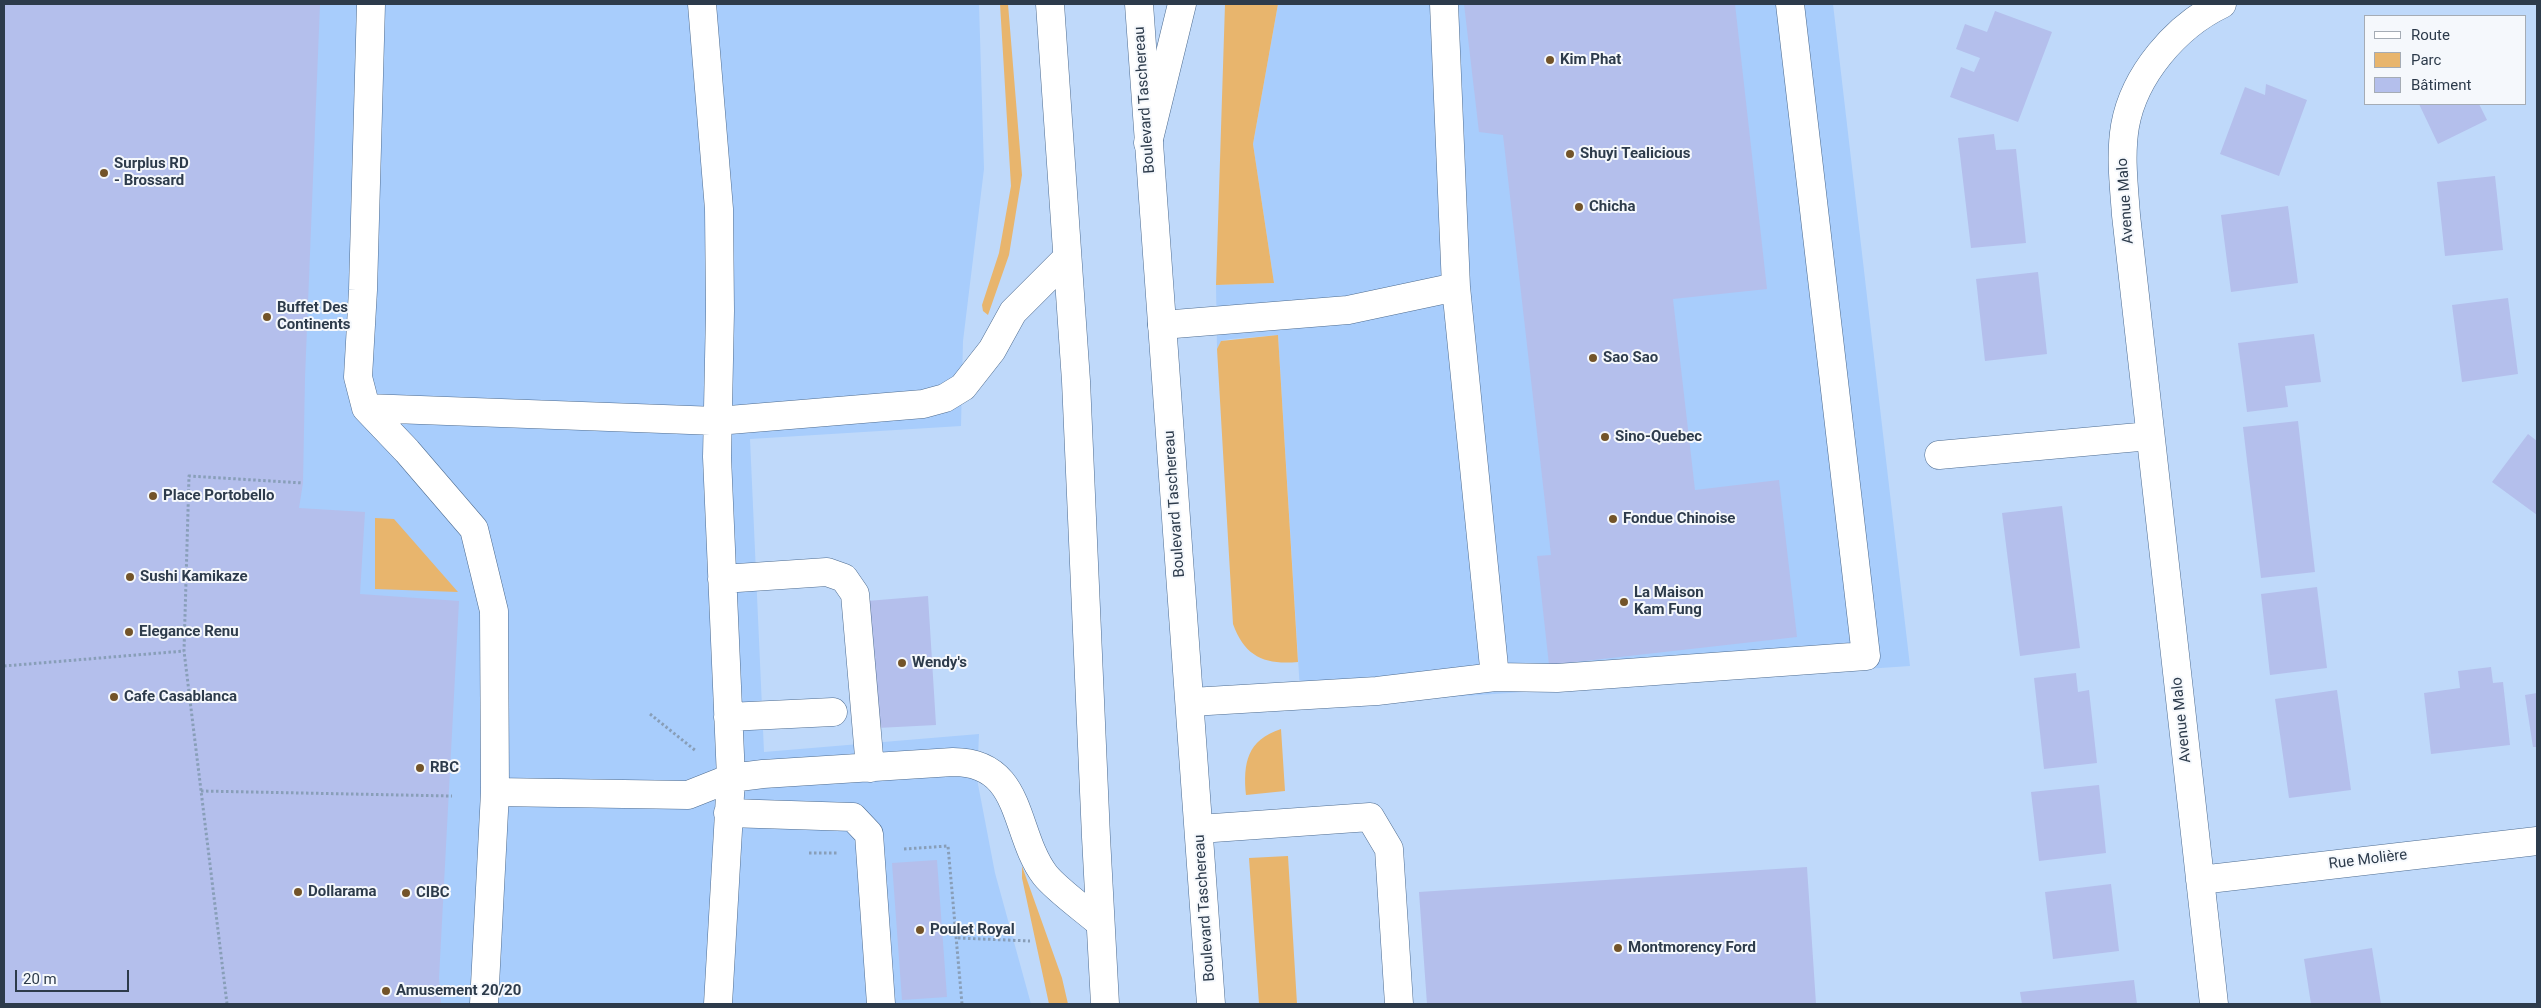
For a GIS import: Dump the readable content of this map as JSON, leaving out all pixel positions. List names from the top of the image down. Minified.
{"streets":{"main road":["Boulevard Taschereau","Avenue Malo","Rue Molière"]},"crossings":[["Avenue Malo","Rue Molière"]],"places":["Kim Phat","Shuyi Tealicious","Surplus RD - Brossard","Chicha","Buffet Des Continents","Sao Sao","Sino-Quebec","Place Portobello","Fondue Chinoise","Sushi Kamikaze","La Maison Kam Fung","Elegance Renu","Wendy's","Cafe Casablanca","RBC","Dollarama","CIBC","Poulet Royal","Montmorency Ford","Amusement 20/20"],"legend":["Route","Parc","Bâtiment"],"scale_bar":"20 m"}
